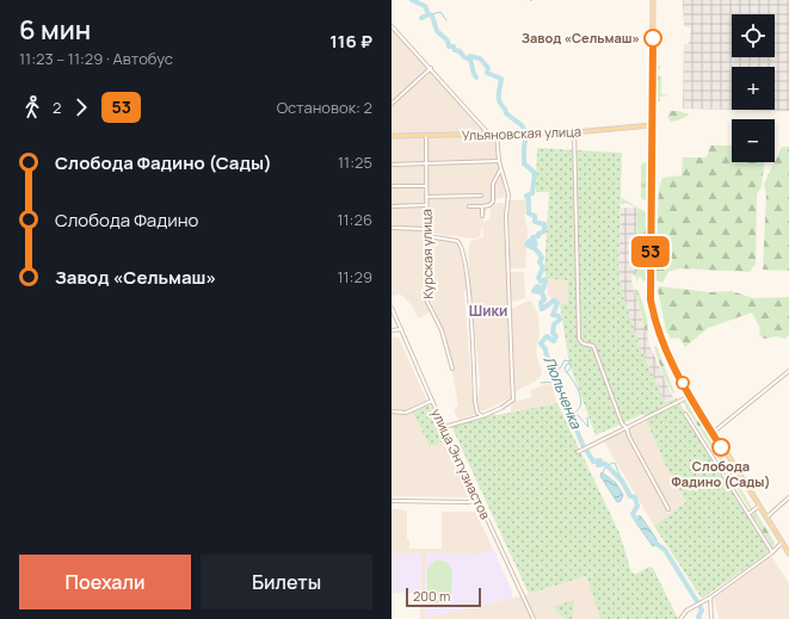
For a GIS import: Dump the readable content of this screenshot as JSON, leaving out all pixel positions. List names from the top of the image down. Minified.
{"streets":{"main road":["Ульяновская улица"],"street":["Курская улица","улица Энтузиастов"]},"crossings":[["Ульяновская улица","Курская улица"]],"districts":["Шики"],"water":["Люльченка"],"places":["Завод «Сельмаш»","Слобода Фадино (Сады)"],"lines":["bus line 53"],"scale_bar":"200 m","page":{"heading":["6 мин","11:23 – 11:29 · Автобус","116 ₽"],"on_map":"53","map_buttons":["+","−"],"legs":["2","53","Остановок: 2"],"list":[{"name":"Слобода Фадино (Сады)","value":"11:25"},{"name":"Слобода Фадино","value":"11:26"},{"name":"Завод «Сельмаш»","value":"11:29"}],"buttons":["Поехали","Билеты"],"scale":"200 m"}}
